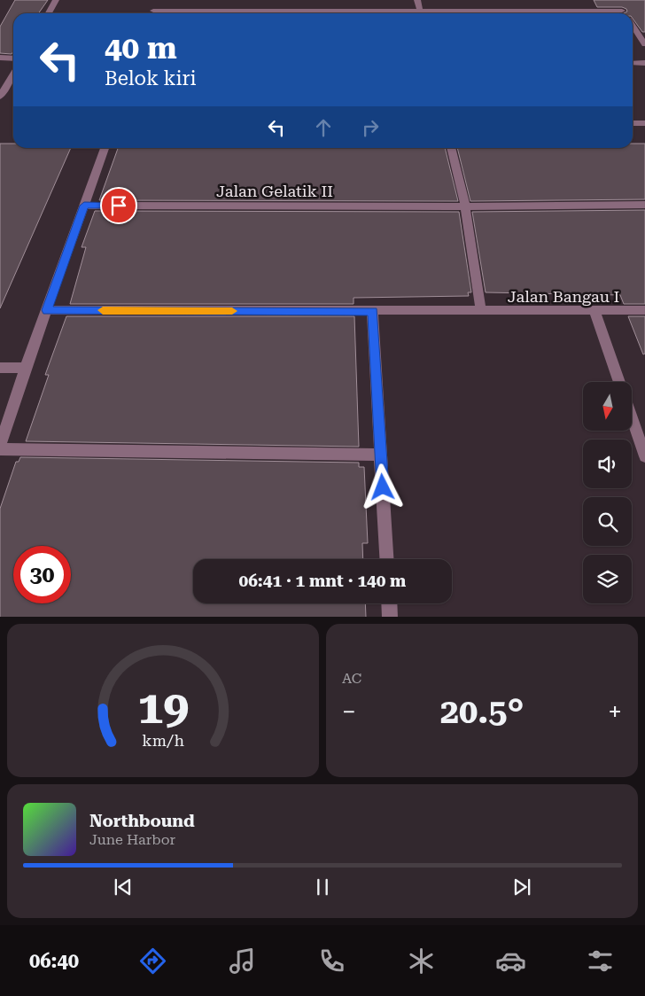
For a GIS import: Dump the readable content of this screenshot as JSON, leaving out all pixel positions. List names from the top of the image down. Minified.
{"streets":{"street":["Jalan Gelatik II","Jalan Bangau I"]},"north":"bottom","page":{"turn":["40 m","Belok kiri"],"limit":"30","trip":"06:41 · 1 mnt · 140 m","tile":"AC","heat":["−","20.5°","+"],"song":["Northbound","June Harbor"],"tabs":"06:40","gauge":["19","km/h"]}}
